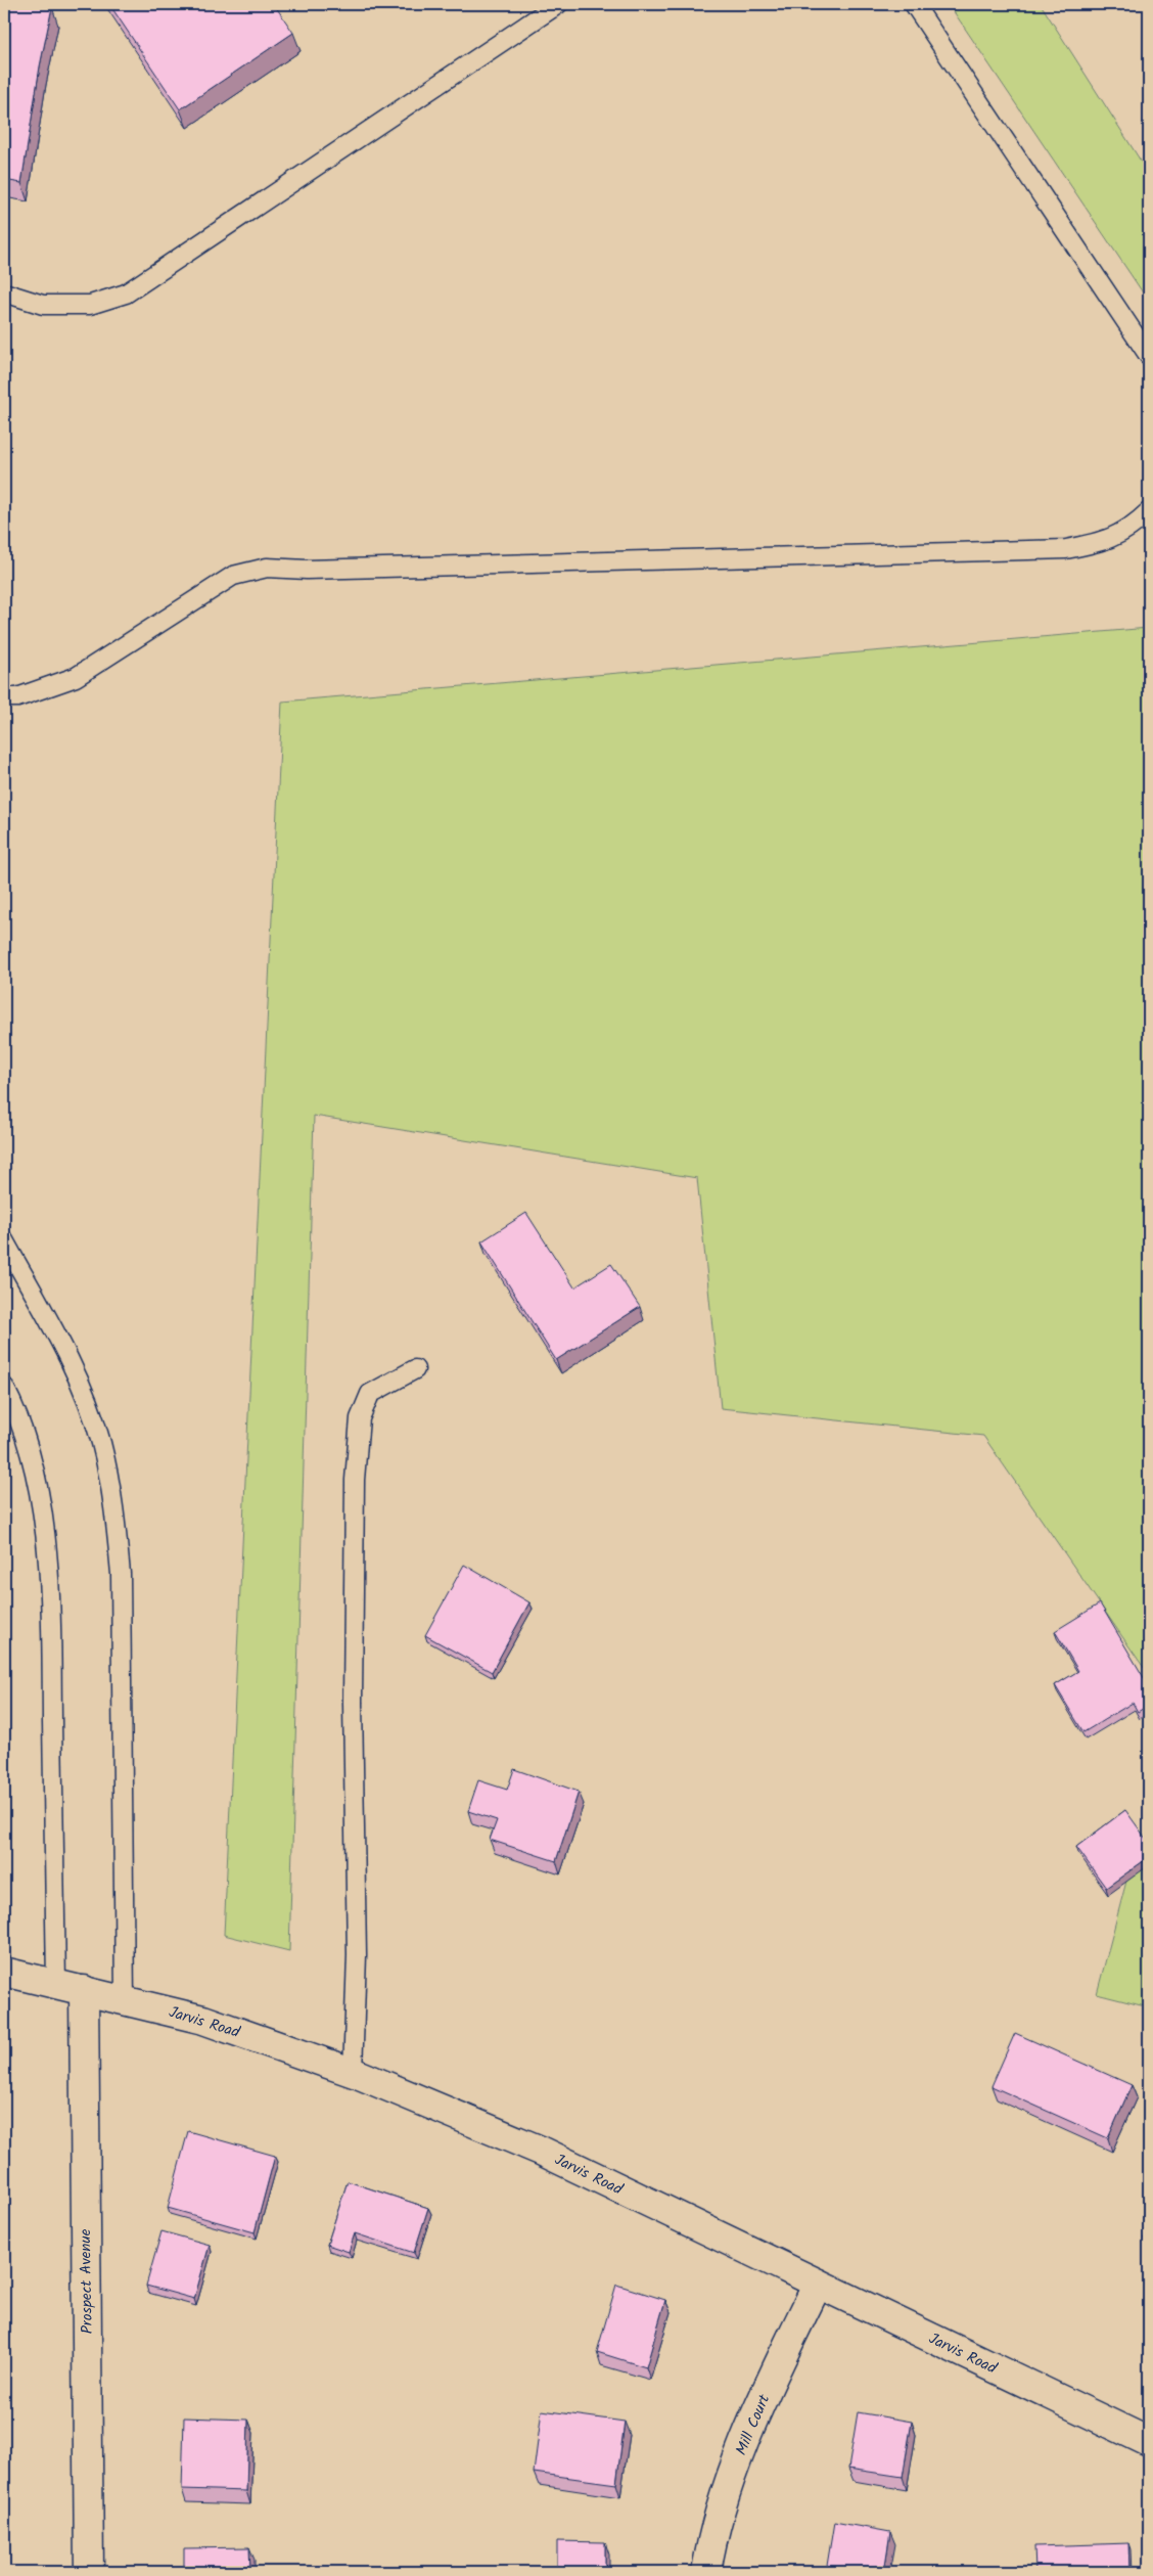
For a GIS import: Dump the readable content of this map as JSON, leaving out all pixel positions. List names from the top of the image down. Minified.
{"streets":{"street":["Jarvis Road","Prospect Avenue","Mill Court"]},"crossings":[["Jarvis Road","Prospect Avenue"],["Jarvis Road","Mill Court"]]}
